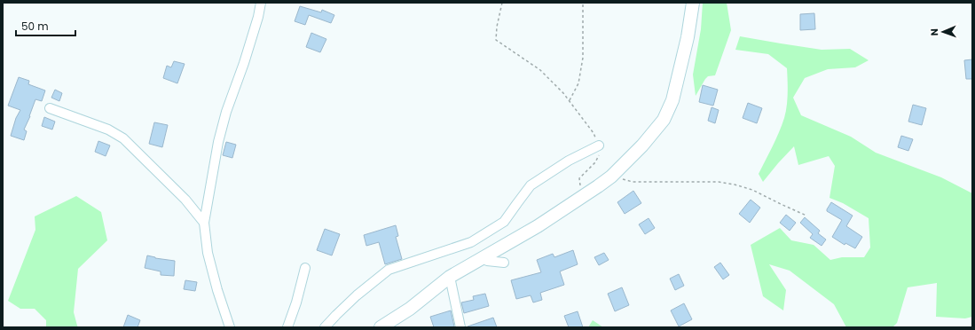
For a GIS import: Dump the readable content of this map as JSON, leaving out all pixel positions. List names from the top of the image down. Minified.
{"scale_bar":"50 m","north":"left"}
